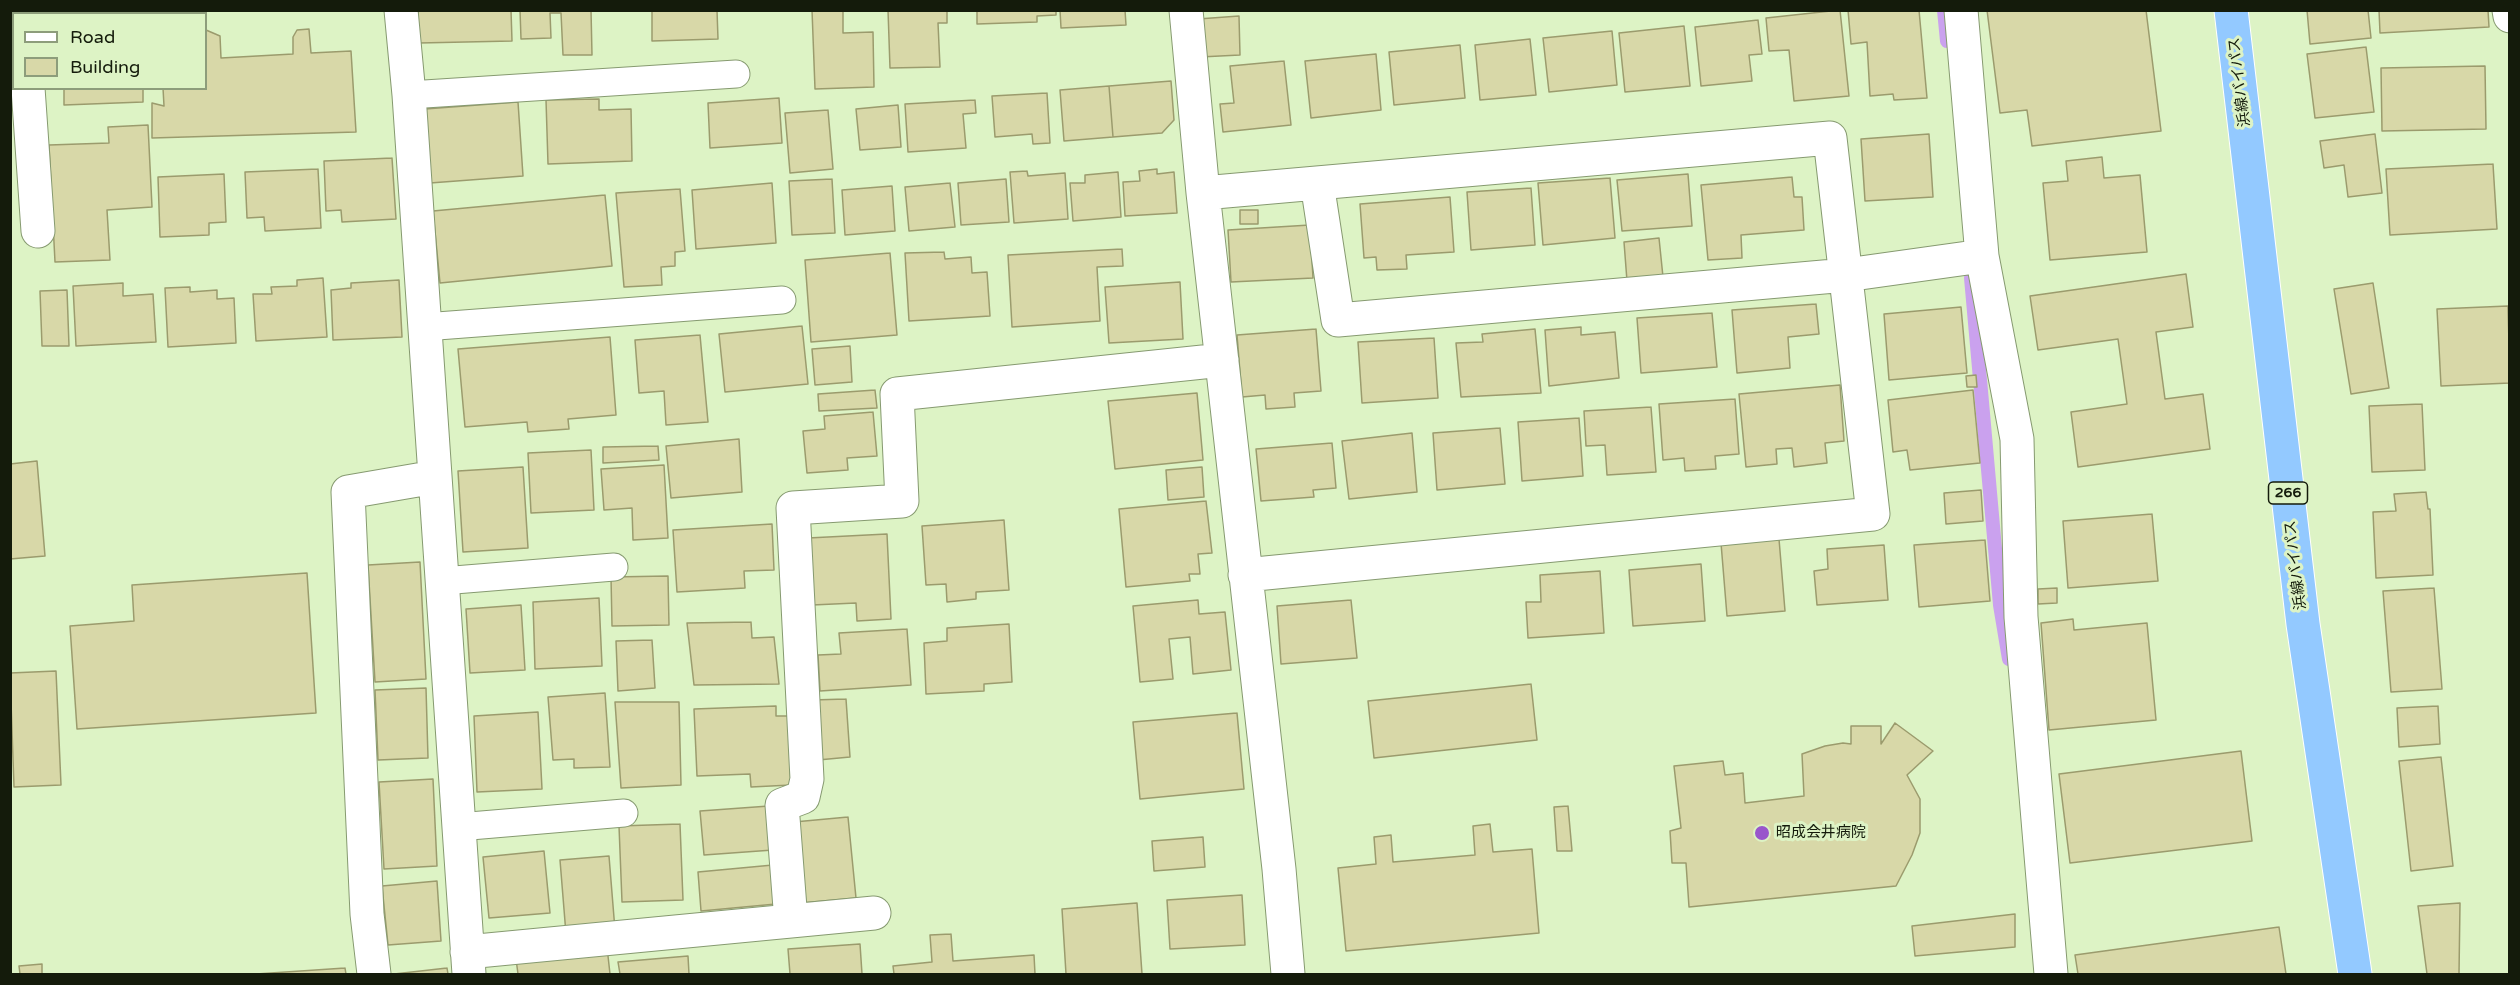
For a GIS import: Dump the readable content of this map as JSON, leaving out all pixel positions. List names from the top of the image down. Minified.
{"streets":{"highway":["浜線バイパス","266"]},"places":["昭成会井病院"],"legend":["Road","Building"]}
